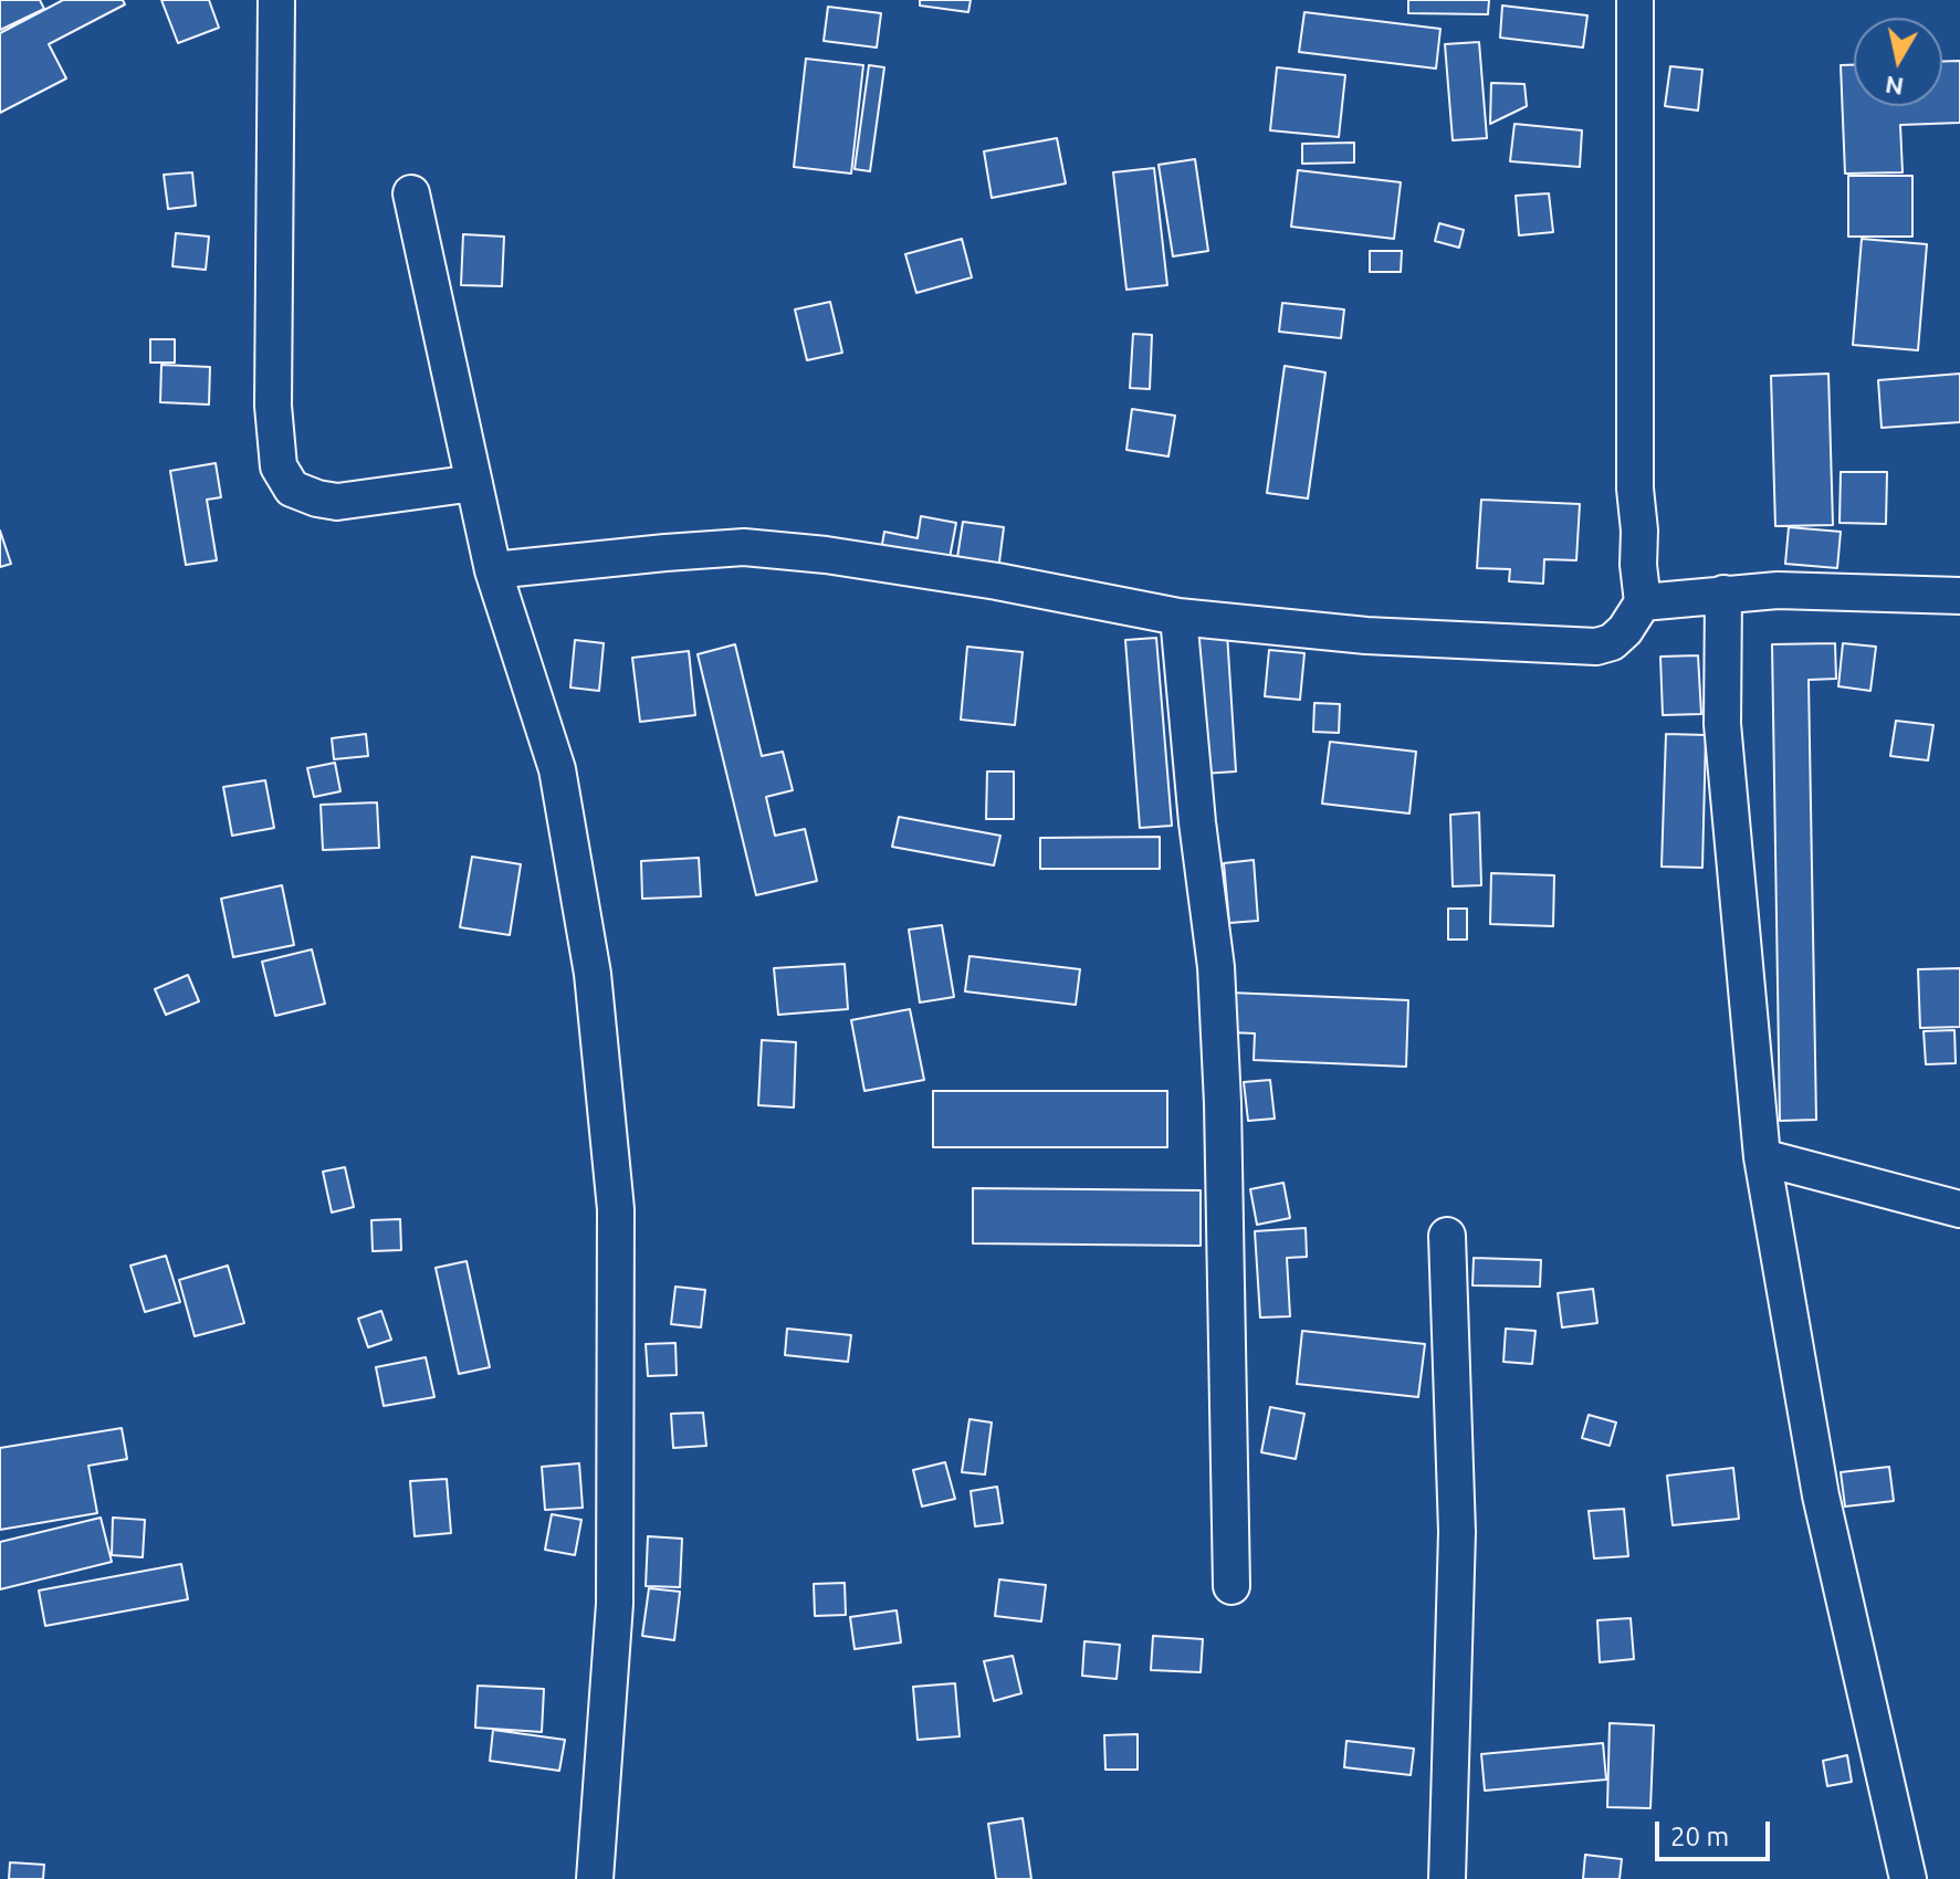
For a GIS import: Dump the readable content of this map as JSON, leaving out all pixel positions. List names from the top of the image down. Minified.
{"scale_bar":"20 m","north":"bottom"}
